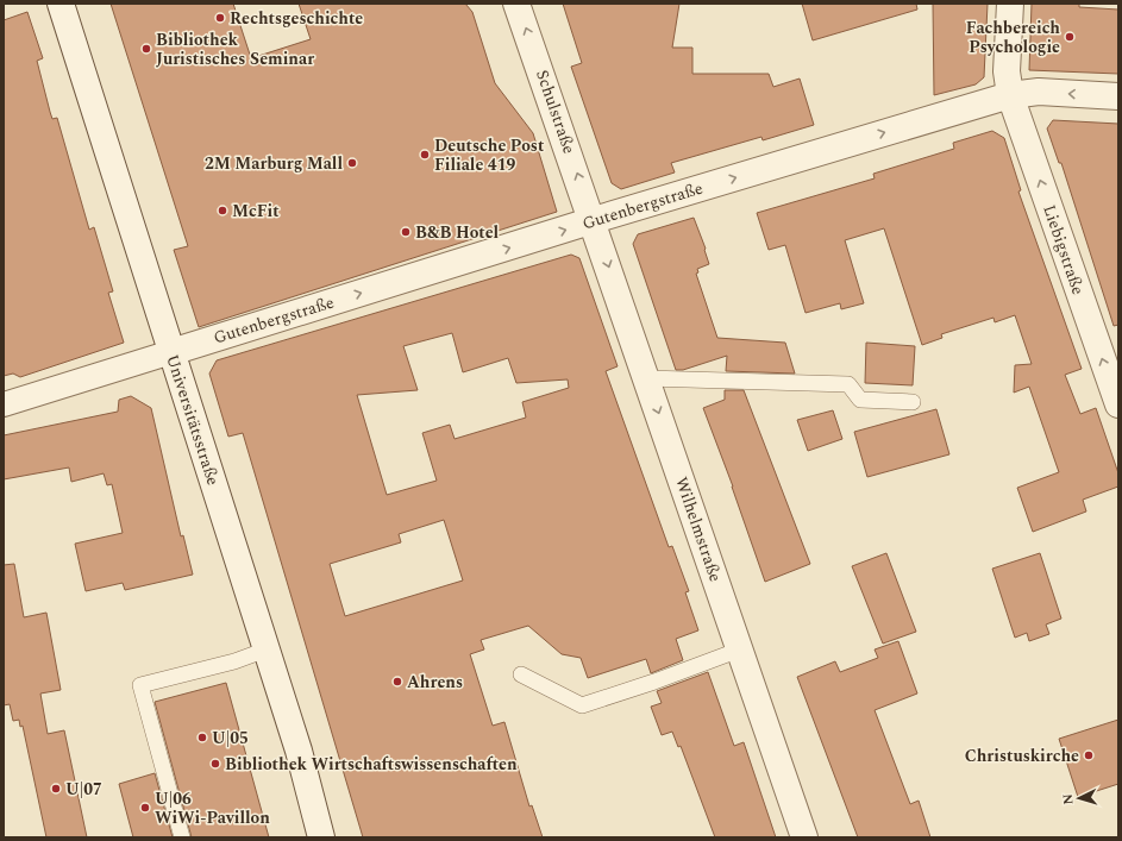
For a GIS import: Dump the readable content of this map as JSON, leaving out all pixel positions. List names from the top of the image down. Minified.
{"streets":{"street":["Schulstraße","Gutenbergstraße","Liebigstraße","Universitätsstraße","Wilhelmstraße"]},"crossings":[["Schulstraße","Gutenbergstraße"],["Schulstraße","Wilhelmstraße"],["Gutenbergstraße","Liebigstraße"],["Gutenbergstraße","Universitätsstraße"],["Gutenbergstraße","Wilhelmstraße"]],"one_way":["Schulstraße","Liebigstraße","Wilhelmstraße"],"places":["Rechtsgeschichte","Fachbereich Psychologie","Bibliothek Juristisches Seminar","Deutsche Post Filiale 419","2M Marburg Mall","McFit","B&B Hotel","Ahrens","U|05","Christuskirche","Bibliothek Wirtschaftswissenschaften","U|07","U|06 WiWi-Pavillon"],"north":"left"}
